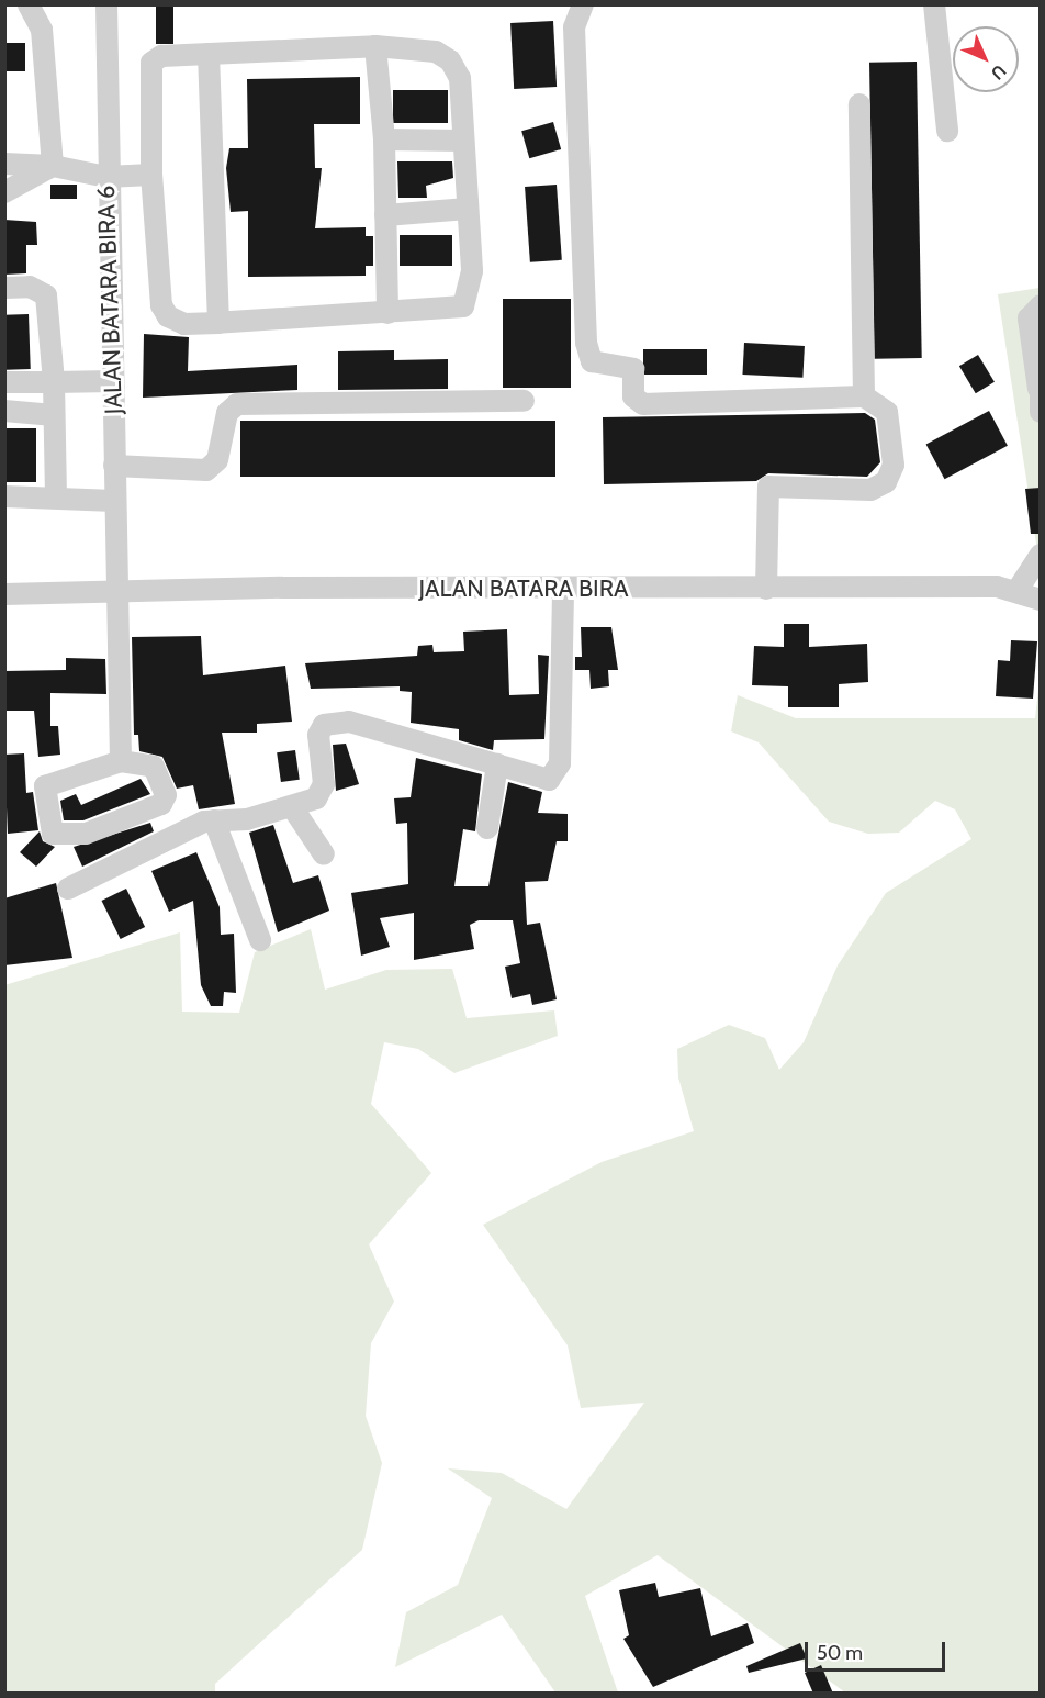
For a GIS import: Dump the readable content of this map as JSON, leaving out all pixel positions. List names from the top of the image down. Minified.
{"streets":{"street":["JALAN BATARA BIRA 6","JALAN BATARA BIRA"]},"crossings":[["JALAN BATARA BIRA 6","JALAN BATARA BIRA"]],"scale_bar":"50 m","north":"bottom right"}
